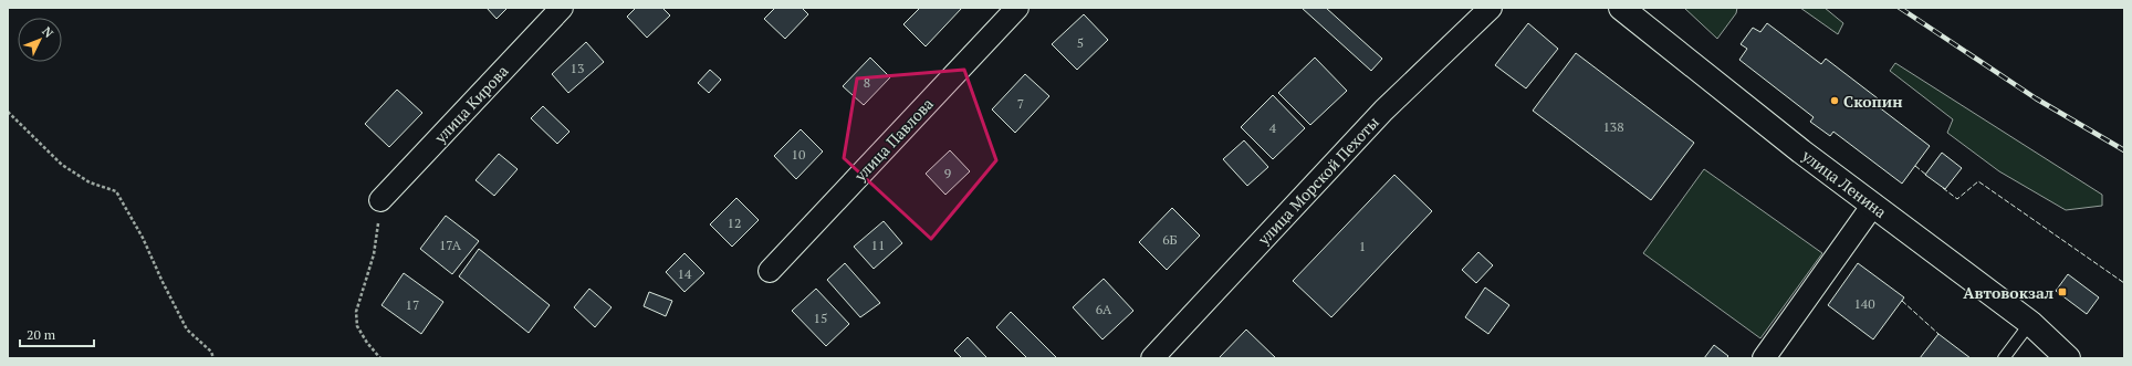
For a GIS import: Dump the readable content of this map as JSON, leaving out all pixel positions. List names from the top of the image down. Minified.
{"streets":{"street":["улица Кирова","улица Павлова","улица Морской Пехоты","улица Ленина"]},"places":{"other":["Скопин"],"transit":["Автовокзал"]},"house_numbers":["5","13","8","7","138","4","10","9","12","6Б","17А","11","1","14","140","17","6А","15"],"scale_bar":"20 m","north":"top right"}
